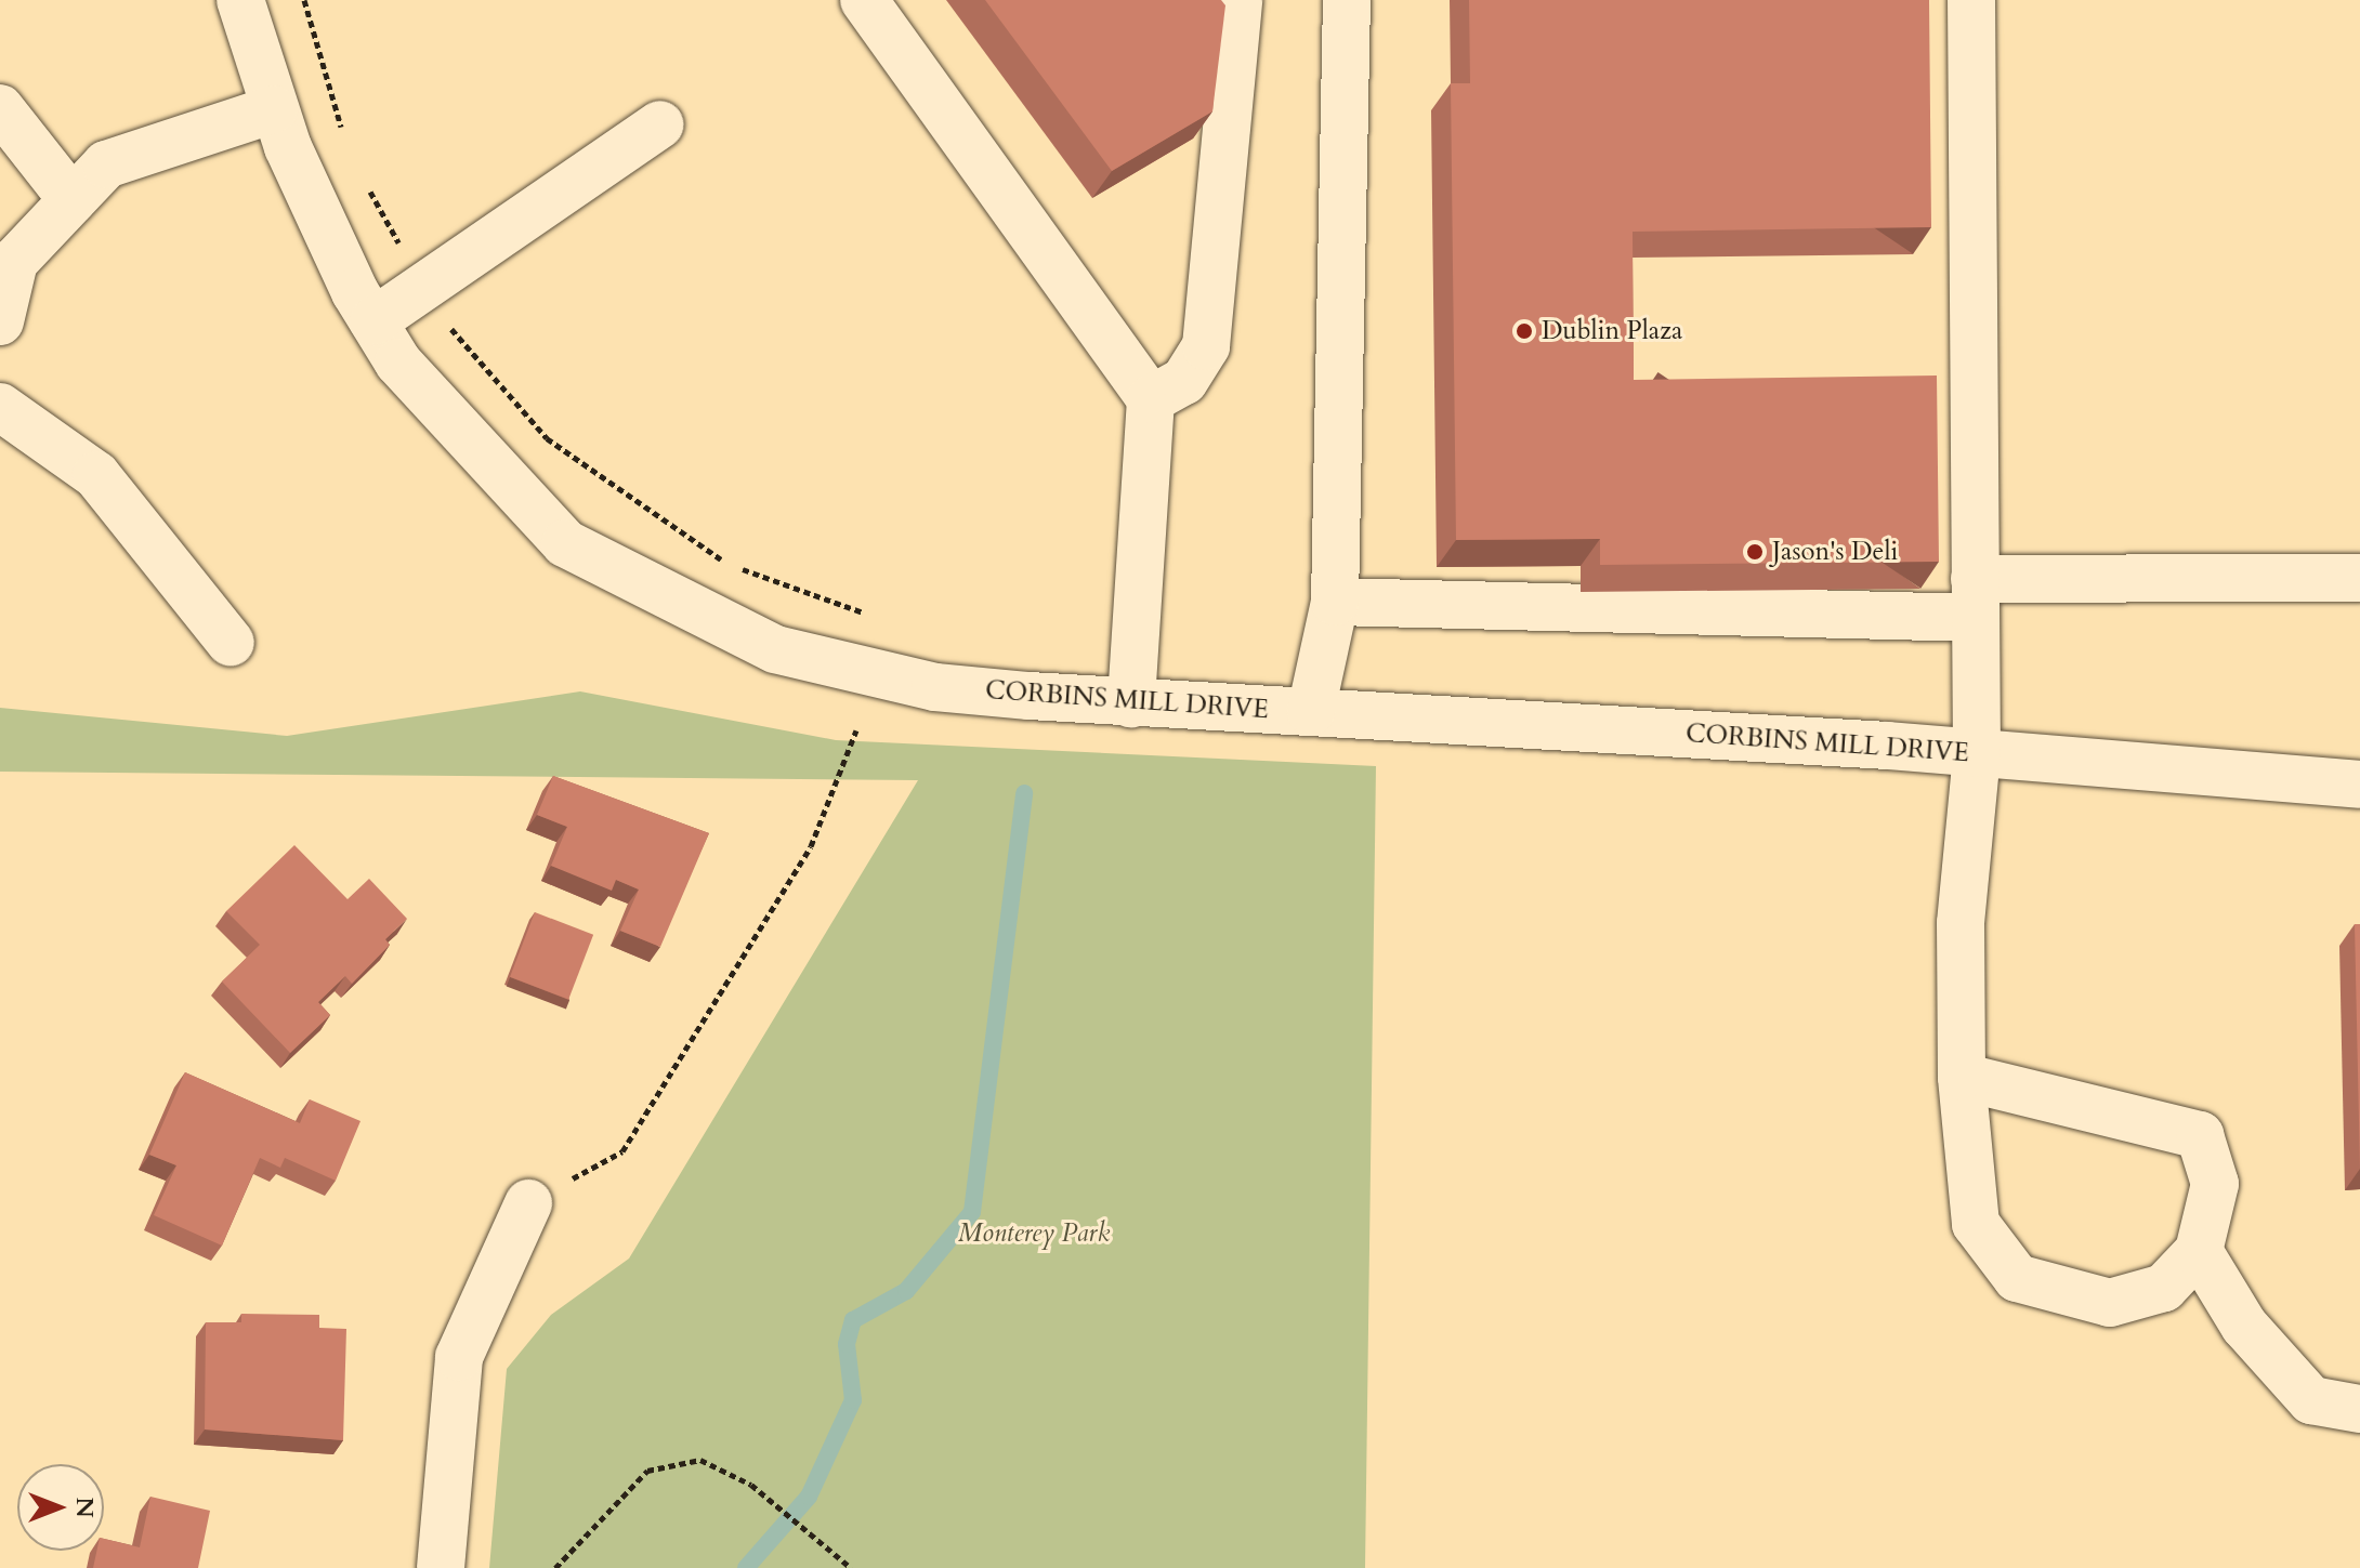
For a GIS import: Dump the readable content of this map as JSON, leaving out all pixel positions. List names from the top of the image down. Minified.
{"streets":{"street":["CORBINS MILL DRIVE"]},"parks":["Monterey Park"],"places":["Dublin Plaza","Jason's Deli"],"north":"right"}
